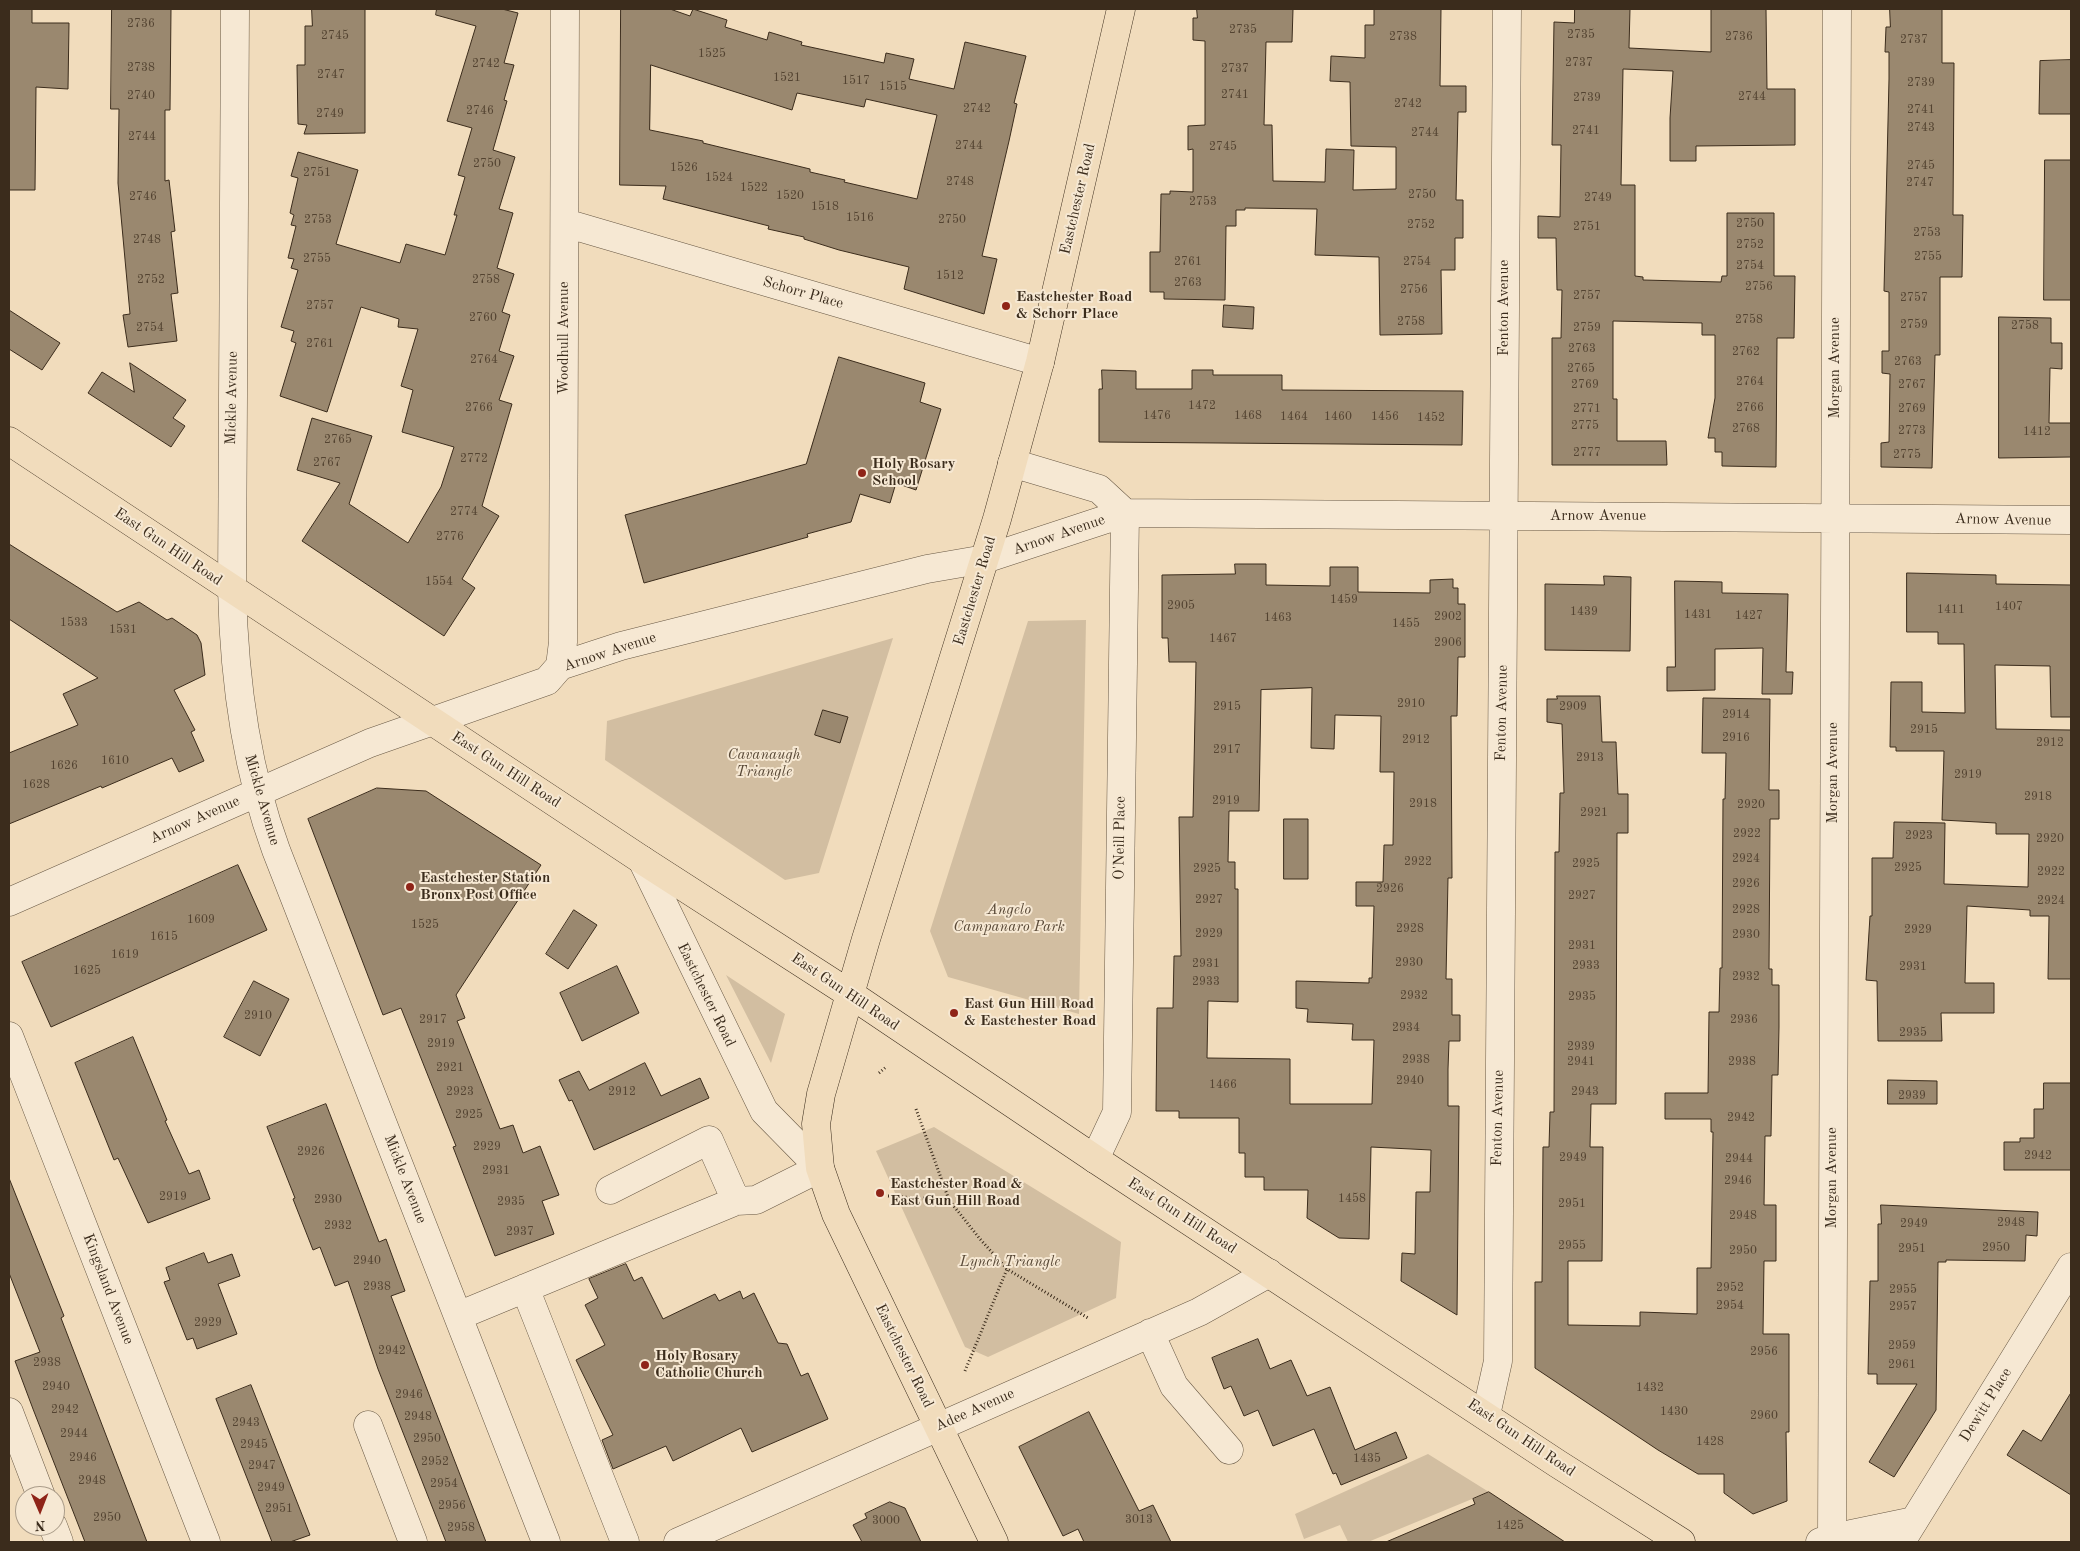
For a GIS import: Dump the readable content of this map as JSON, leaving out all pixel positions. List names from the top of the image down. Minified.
{"streets":{"main road":["Eastchester Road","East Gun Hill Road"],"street":["Schorr Place","Fenton Avenue","Woodhull Avenue","Morgan Avenue","Mickle Avenue","Arnow Avenue","O'Neill Place","Kingsland Avenue","Dewitt Place","Adee Avenue"]},"crossings":[["Eastchester Road","Schorr Place"],["Eastchester Road","Arnow Avenue"],["Eastchester Road","East Gun Hill Road"],["Eastchester Road","Adee Avenue"],["Schorr Place","Woodhull Avenue"],["Fenton Avenue","Arnow Avenue"],["Fenton Avenue","East Gun Hill Road"],["Woodhull Avenue","Arnow Avenue"],["Morgan Avenue","Arnow Avenue"],["Morgan Avenue","Dewitt Place"],["Mickle Avenue","Arnow Avenue"],["Mickle Avenue","East Gun Hill Road"],["Arnow Avenue","East Gun Hill Road"],["Arnow Avenue","O'Neill Place"],["East Gun Hill Road","O'Neill Place"],["East Gun Hill Road","Adee Avenue"]],"parks":["Cavanaugh Triangle","Angelo Campanaro Park","Lynch Triangle"],"places":["Eastchester Road & Schorr Place","Holy Rosary School","Eastchester Station Bronx Post Office","East Gun Hill Road & Eastchester Road","Eastchester Road & East Gun Hill Road","Holy Rosary Catholic Church"],"house_numbers":["2736","2735","2735","2745","2738","2736","2737","1525","2737","2742","2738","2737","2747","1521","1517","2739","1515","2741","2740","2744","2739","2742","2742","2741","2746","2749","2743","2741","2744","2744","2744","2745","2750","2745","1526","2751","1524","2748","2747","1522","2750","1520","2746","2749","2753","1518","1516","2753","2750","2750","2752","2751","2753","2748","2752","2755","2755","2761","2754","2754","1512","2752","2758","2763","2756","2756","2757","2757","2757","2760","2758","2758","2759","2758","2754","2759","2761","2763","2762","2764","2763","2765","2764","2769","2767","1472","2766","2766","2771","2769","1476","1468","1464","1460","1456","1452","2775","2768","2773","1412","2765","2777","2775","2772","2767","2774","2776","1554","1459","2905","1407","1411","1439","1431","1427","2902","1463","1533","1455","1531","1467","2906","2910","2915","2909","2914","2915","2916","2912","2912","2917","2913","1610","1626","2919","1628","2918","2919","2918","2920","2921","2922","2923","2920","2924","2922","2925","2925","2925","2922","2926","2926","2927","2927","2924","2928","1609","1525","2928","2929","2929","2930","1615","2931","1619","2930","2931","2933","2931","1625","2932","2933","2932","2935","2910","2917","2936","2934","2935","2919","2939","2938","2941","2938","2921","2940","1466","2923","2912","2943","2939","2925","2942","2929","2926","2942","2949","2944","2931","2946","2919","1458","2930","2935","2951","2948","2948","2949","2932","2937","2955","2950","2951","2950","2940","2938","2952","2955","2954","2957","2929","2959","2942","2956","2938","2961","2940","1432","2946","2942","1430","2960","2948","2943","2944","2950","1428","2945","2946","1435","2952","2947","2948","2954","2949","2956","2951","2950","3013","3000","1425","2958"],"north":"bottom"}
